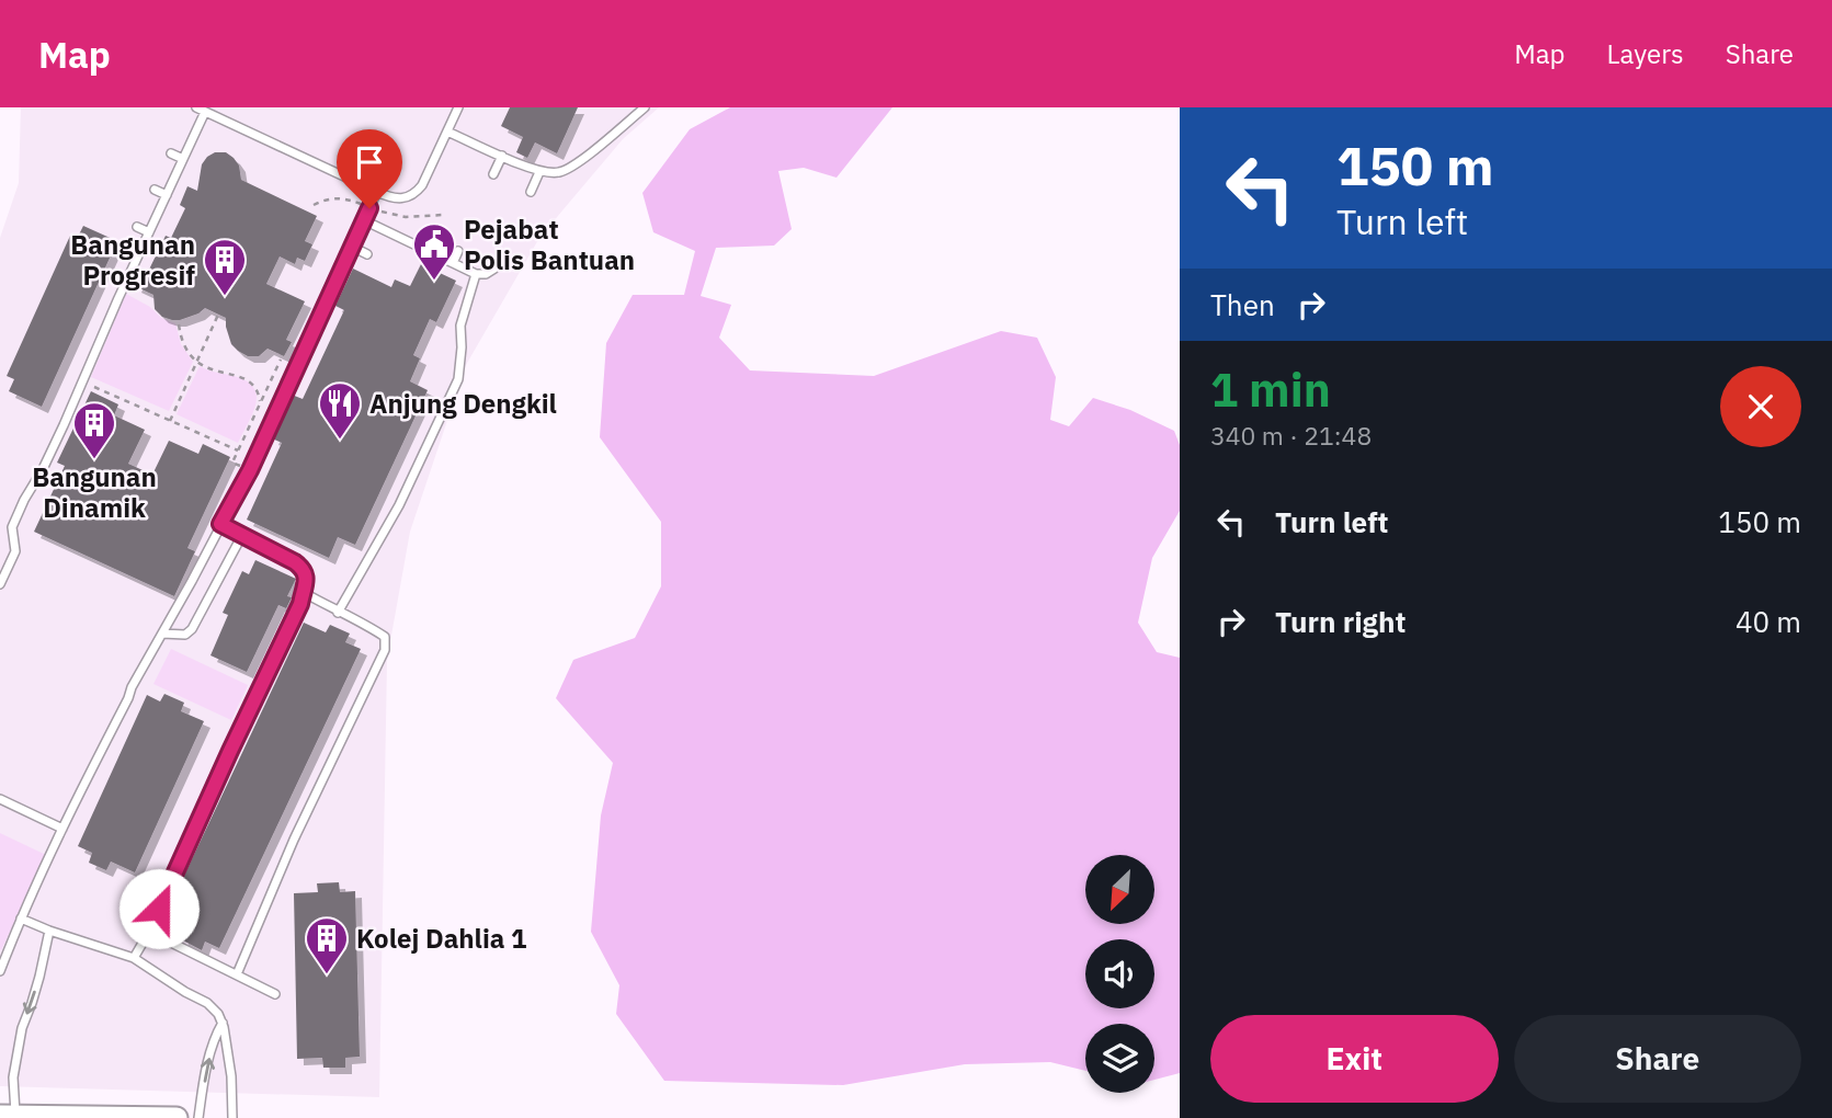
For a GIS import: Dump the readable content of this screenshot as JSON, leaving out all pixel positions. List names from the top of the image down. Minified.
{"places":{"public building":["Pejabat Polis Bantuan"],"building":["Bangunan Progresif","Bangunan Dinamik","Kolej Dahlia 1"],"restaurant":["Anjung Dengkil"]},"north":"bottom left","page":{"header":"Map","nav":["Map","Layers","Share"],"turn":["150 m","Turn left"],"then":"Then","heading":["1 min","340 m · 21:48"],"list":[{"name":"Turn left","value":"150 m"},{"name":"Turn right","value":"40 m"}],"buttons":["Exit","Share"]}}
